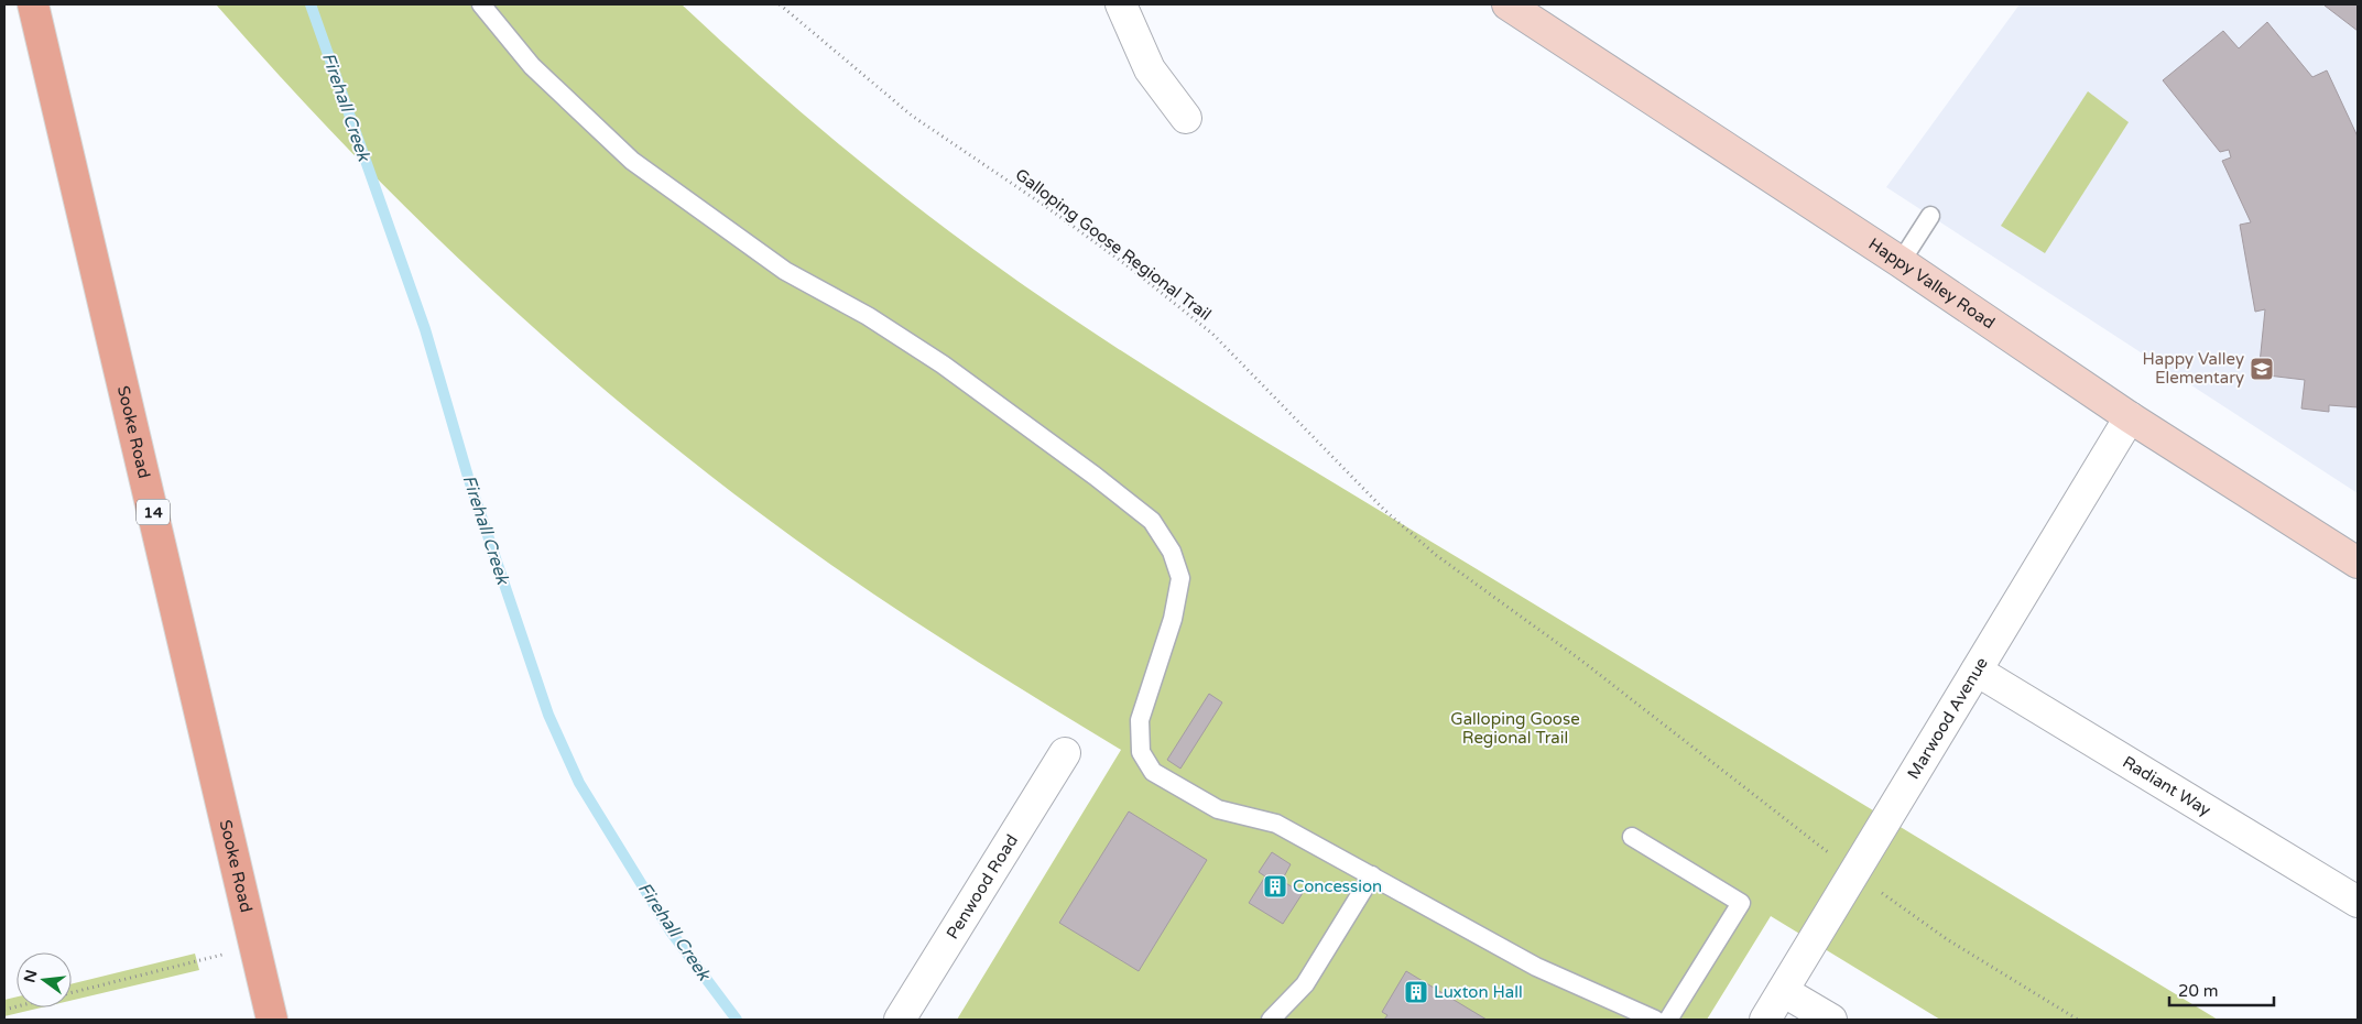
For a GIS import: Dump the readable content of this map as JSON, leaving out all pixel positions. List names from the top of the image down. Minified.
{"streets":{"main road":["Happy Valley Road","Sooke Road","14"],"street":["Marwood Avenue","Radiant Way","Penwood Road"],"path":["Galloping Goose Regional Trail"]},"crossings":[["Galloping Goose Regional Trail","Marwood Avenue"],["Happy Valley Road","Marwood Avenue"],["Marwood Avenue","Radiant Way"]],"water":["Firehall Creek"],"parks":["Galloping Goose Regional Trail"],"places":{"school or university":["Happy Valley Elementary"],"building":["Concession","Luxton Hall"]},"scale_bar":"20 m","north":"left"}
